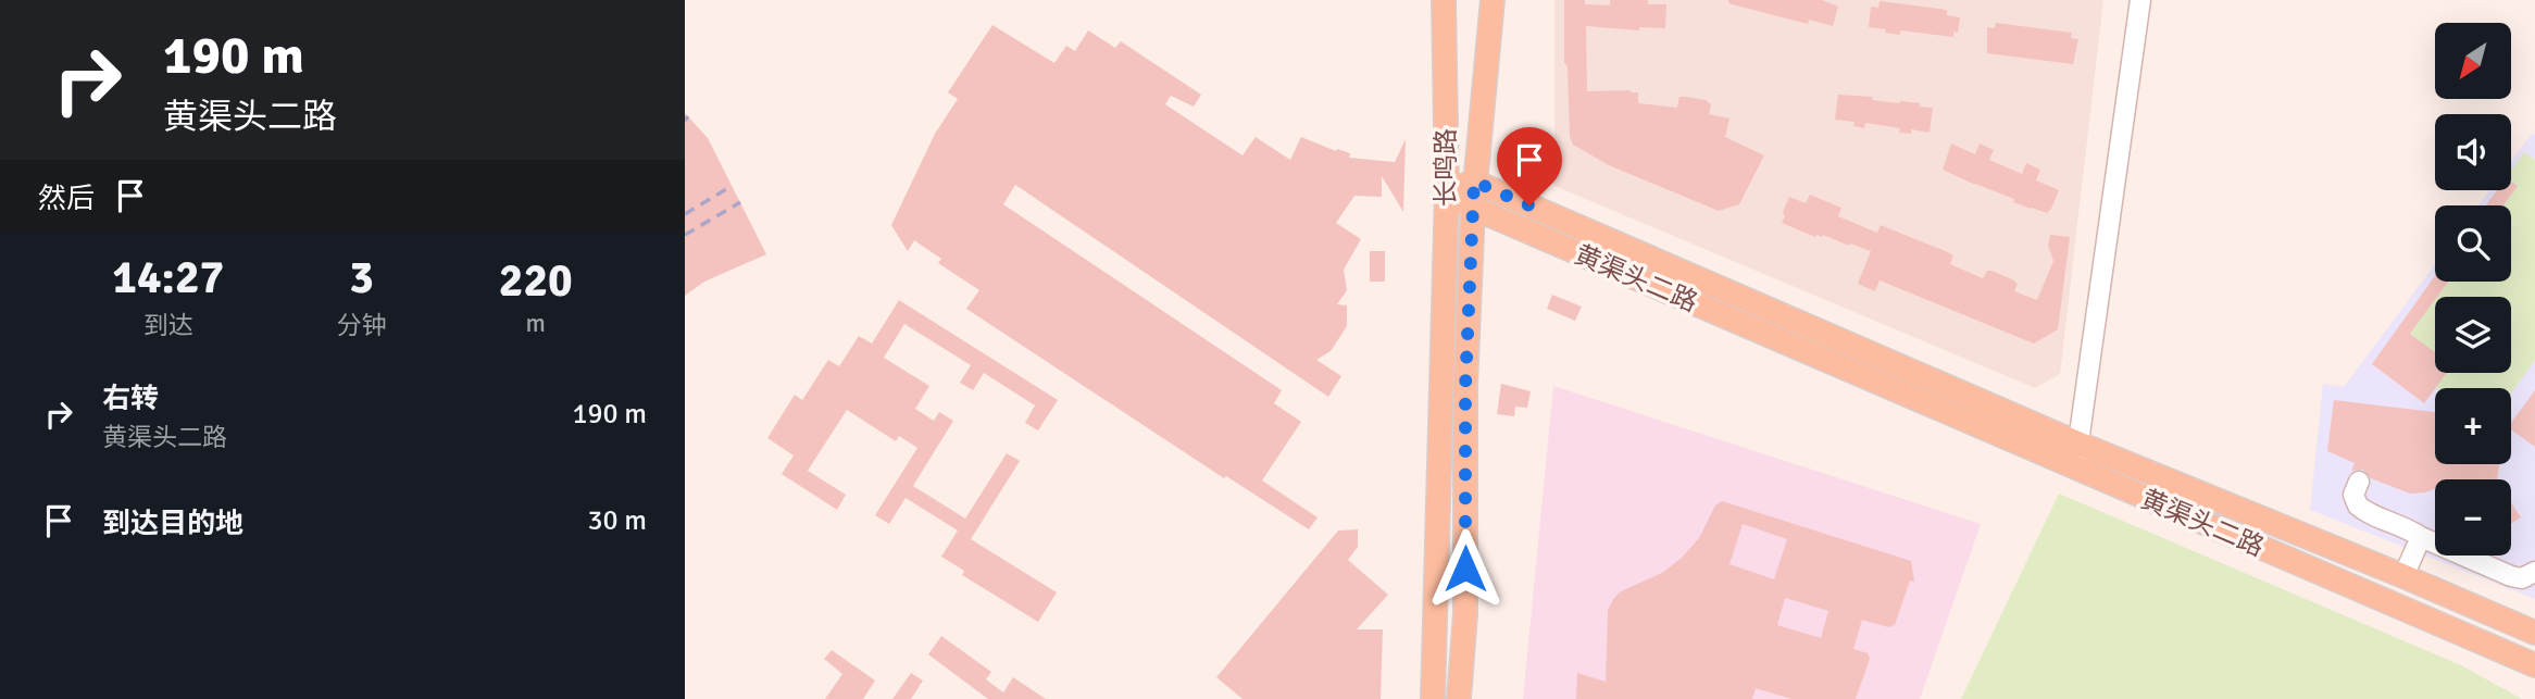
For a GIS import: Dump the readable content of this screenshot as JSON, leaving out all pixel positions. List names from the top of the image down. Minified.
{"streets":{"main road":["长鸣路","黄渠头二路"]},"crossings":[["长鸣路","黄渠头二路"]],"north":"bottom left","page":{"turn":["190 m","黄渠头二路"],"map_buttons":["+","−"],"then":"然后","eta":["14:27","到达","3","分钟","220","m"],"list":[{"name":"右转","note":"黄渠头二路","value":"190 m"},{"name":"到达目的地","value":"30 m"}]}}
